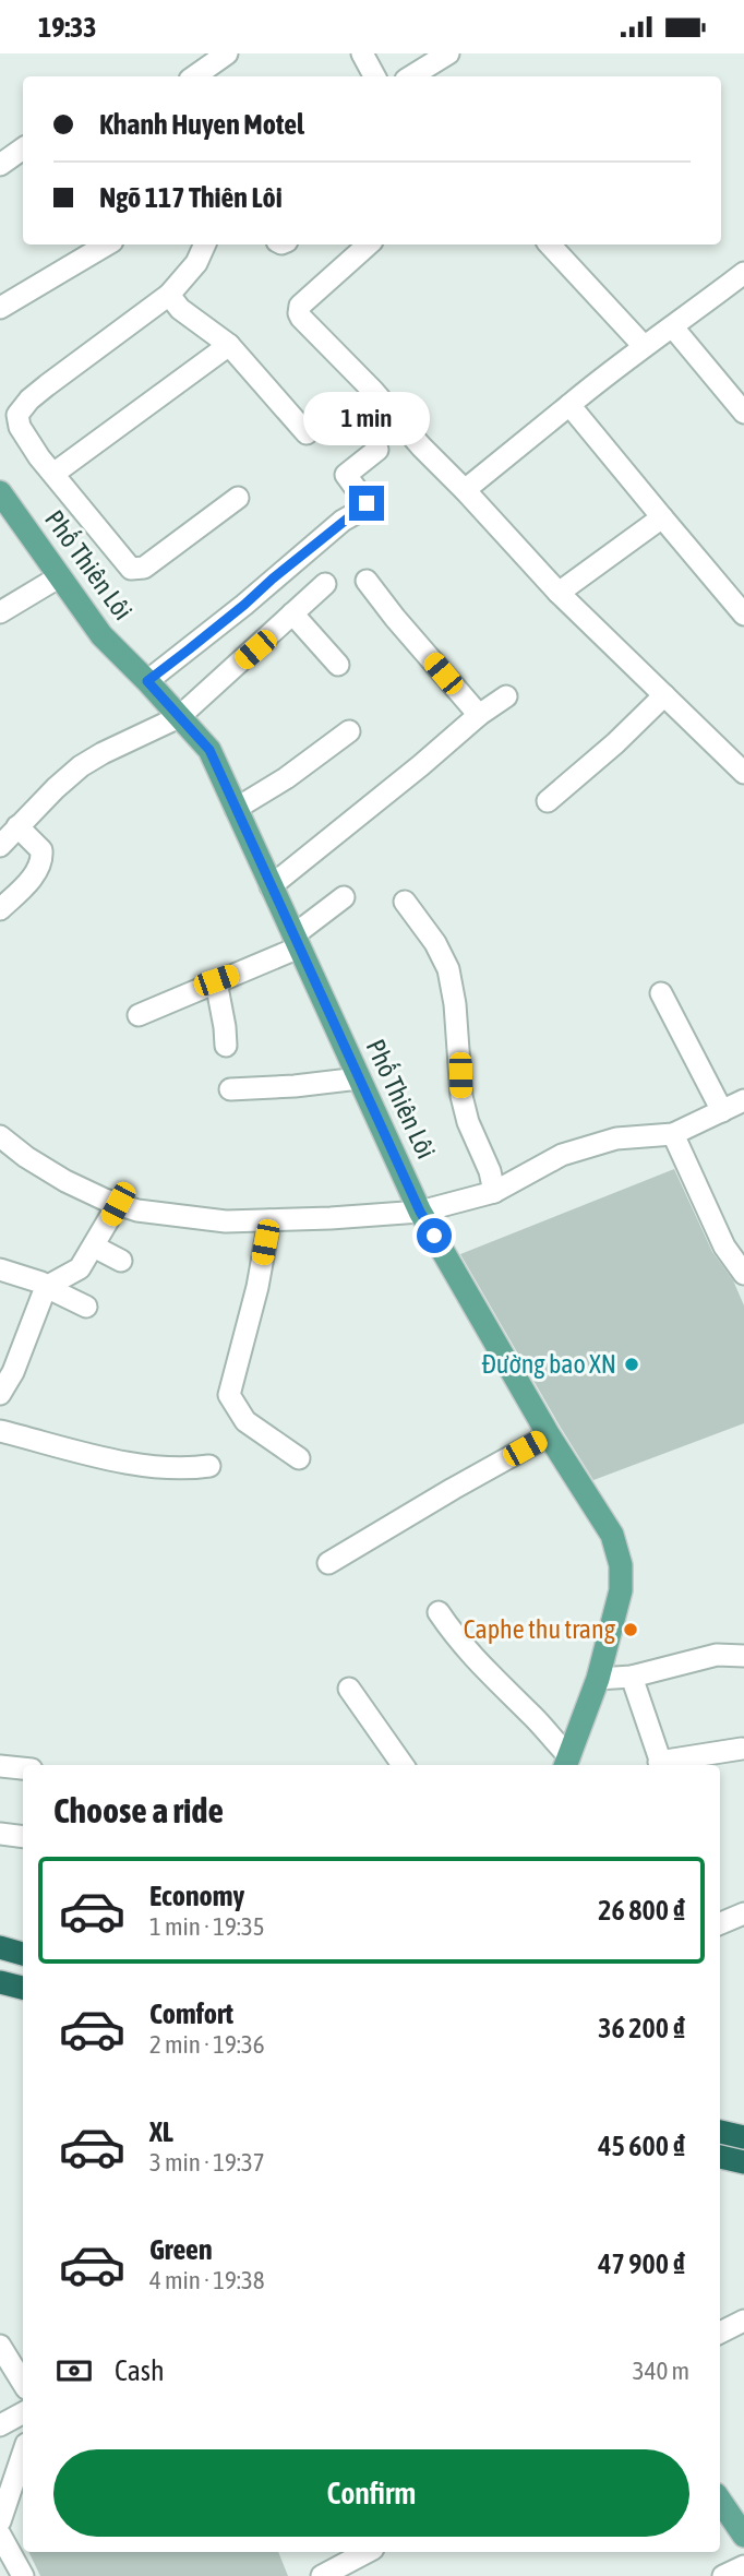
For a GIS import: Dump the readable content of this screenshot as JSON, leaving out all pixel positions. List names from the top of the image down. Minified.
{"streets":{"main road":["Phố Thiên Lôi"]},"places":["Đường bao XN","Caphe thu trang"],"page":{"status":"19:33","banner":["Khanh Huyen Motel","Ngõ 117 Thiên Lôi"],"bubble":"1 min","heading":"Choose a ride","list":[{"name":"Economy","note":"1 min · 19:35","value":"26 800 ₫"},{"name":"Comfort","note":"2 min · 19:36","value":"36 200 ₫"},{"name":"XL","note":"3 min · 19:37","value":"45 600 ₫"},{"name":"Green","note":"4 min · 19:38","value":"47 900 ₫"}],"pay":["Cash","340 m"],"buttons":"Confirm"}}
